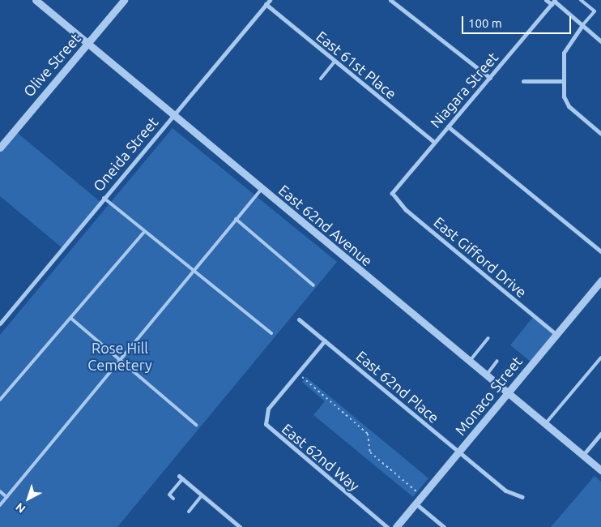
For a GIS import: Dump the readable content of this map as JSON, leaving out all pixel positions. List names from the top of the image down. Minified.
{"streets":{"street":["Olive Street","East 61st Place","Niagara Street","Oneida Street","East 62nd Avenue","East Gifford Drive","East 62nd Place","Monaco Street","East 62nd Way"]},"crossings":[["Olive Street","East 62nd Avenue"],["East 61st Place","Niagara Street"],["East 61st Place","Oneida Street"],["Niagara Street","East Gifford Drive"],["Oneida Street","East 62nd Avenue"],["East 62nd Avenue","Monaco Street"],["East Gifford Drive","Monaco Street"],["East 62nd Place","Monaco Street"],["East 62nd Place","East 62nd Way"]],"parks":["Rose Hill Cemetery"],"scale_bar":"100 m","north":"bottom left"}
